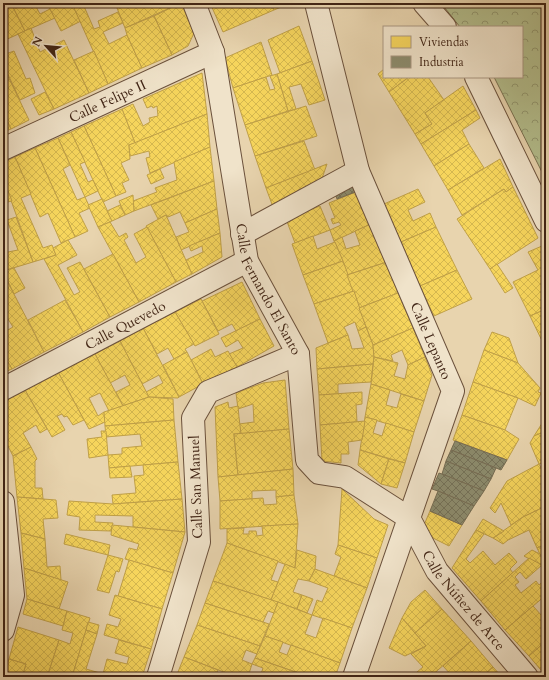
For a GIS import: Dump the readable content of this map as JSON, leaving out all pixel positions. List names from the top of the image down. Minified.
{"streets":{"street":["Calle Felipe II","Calle Fernando El Santo","Calle Quevedo","Calle Lepanto","Calle San Manuel","Calle Núñez de Arce"]},"crossings":[["Calle Felipe II","Calle Fernando El Santo"],["Calle Fernando El Santo","Calle Quevedo"],["Calle Fernando El Santo","Calle Lepanto"],["Calle Fernando El Santo","Calle San Manuel"],["Calle Fernando El Santo","Calle Núñez de Arce"],["Calle Lepanto","Calle Núñez de Arce"]],"legend":["Viviendas","Industria"],"north":"top left"}
